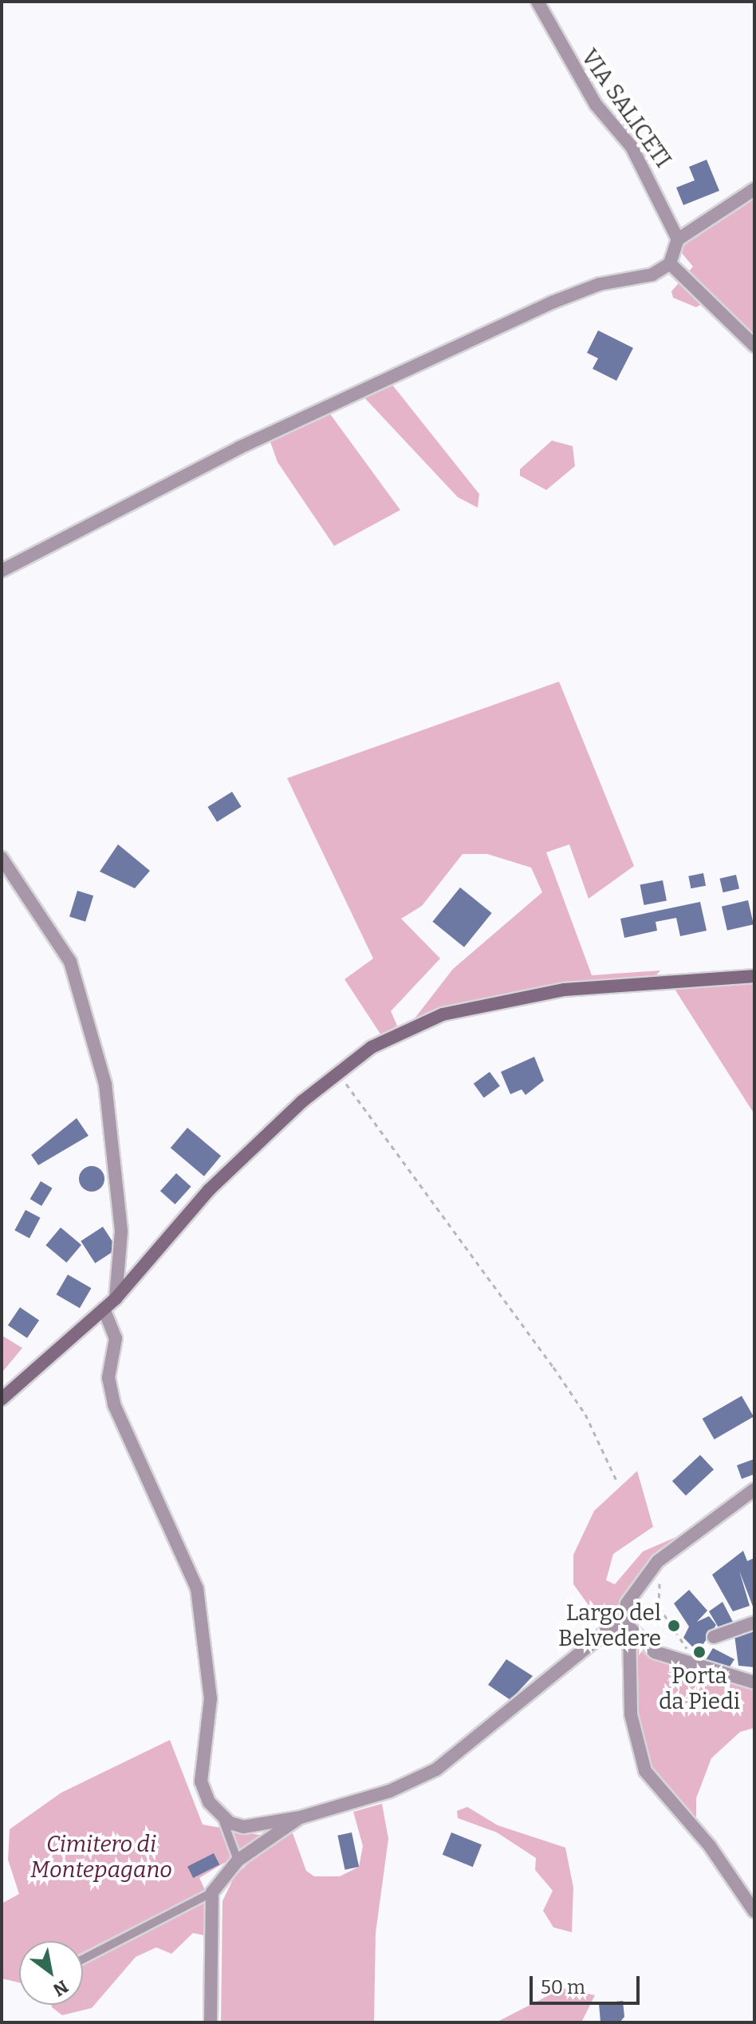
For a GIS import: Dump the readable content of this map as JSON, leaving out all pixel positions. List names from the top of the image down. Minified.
{"streets":{"street":["VIA SALICETI"]},"parks":["Cimitero di Montepagano"],"places":["Largo del Belvedere","Porta da Piedi"],"scale_bar":"50 m","north":"bottom right"}
